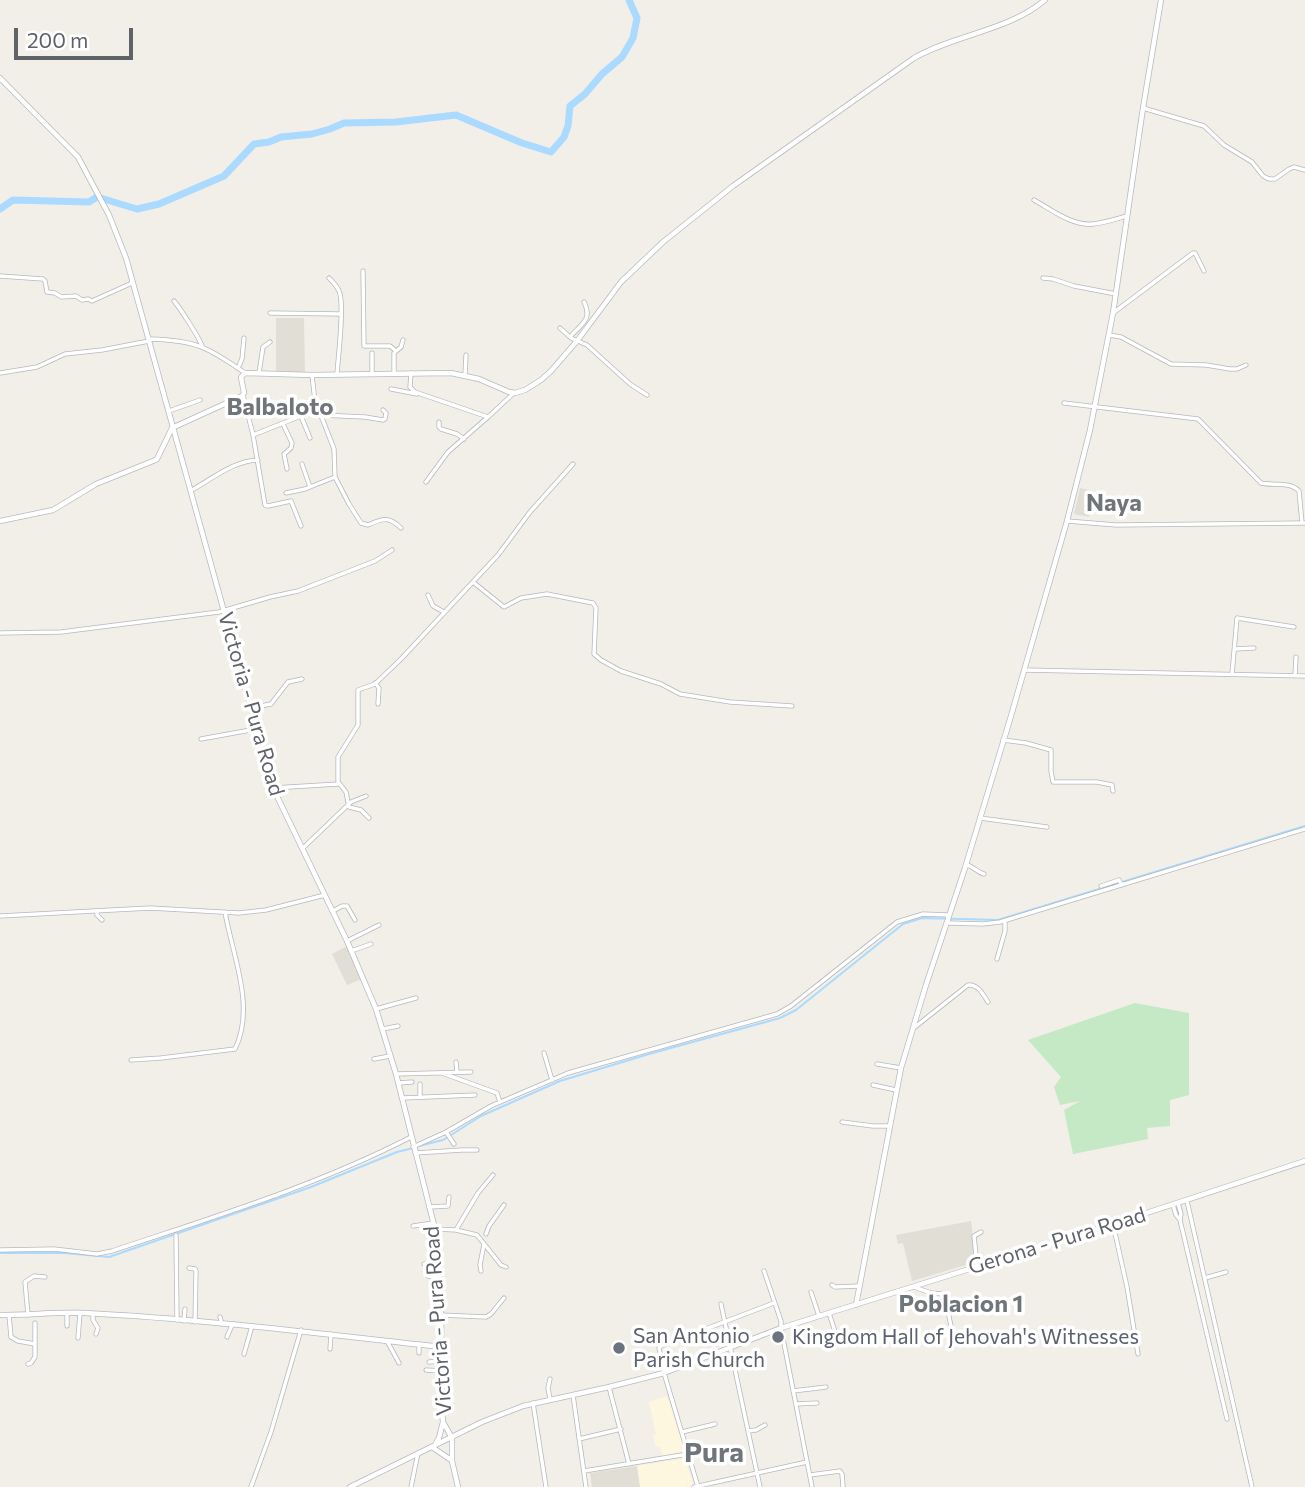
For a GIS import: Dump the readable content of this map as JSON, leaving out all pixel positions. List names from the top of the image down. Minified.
{"streets":{"street":["Victoria - Pura Road","Gerona - Pura Road"]},"crossings":[["Victoria - Pura Road","Gerona - Pura Road"]],"districts":["Balbaloto","Naya","Poblacion 1","Pura"],"places":["Kingdom Hall of Jehovah's Witnesses","San Antonio Parish Church"],"scale_bar":"200 m"}
